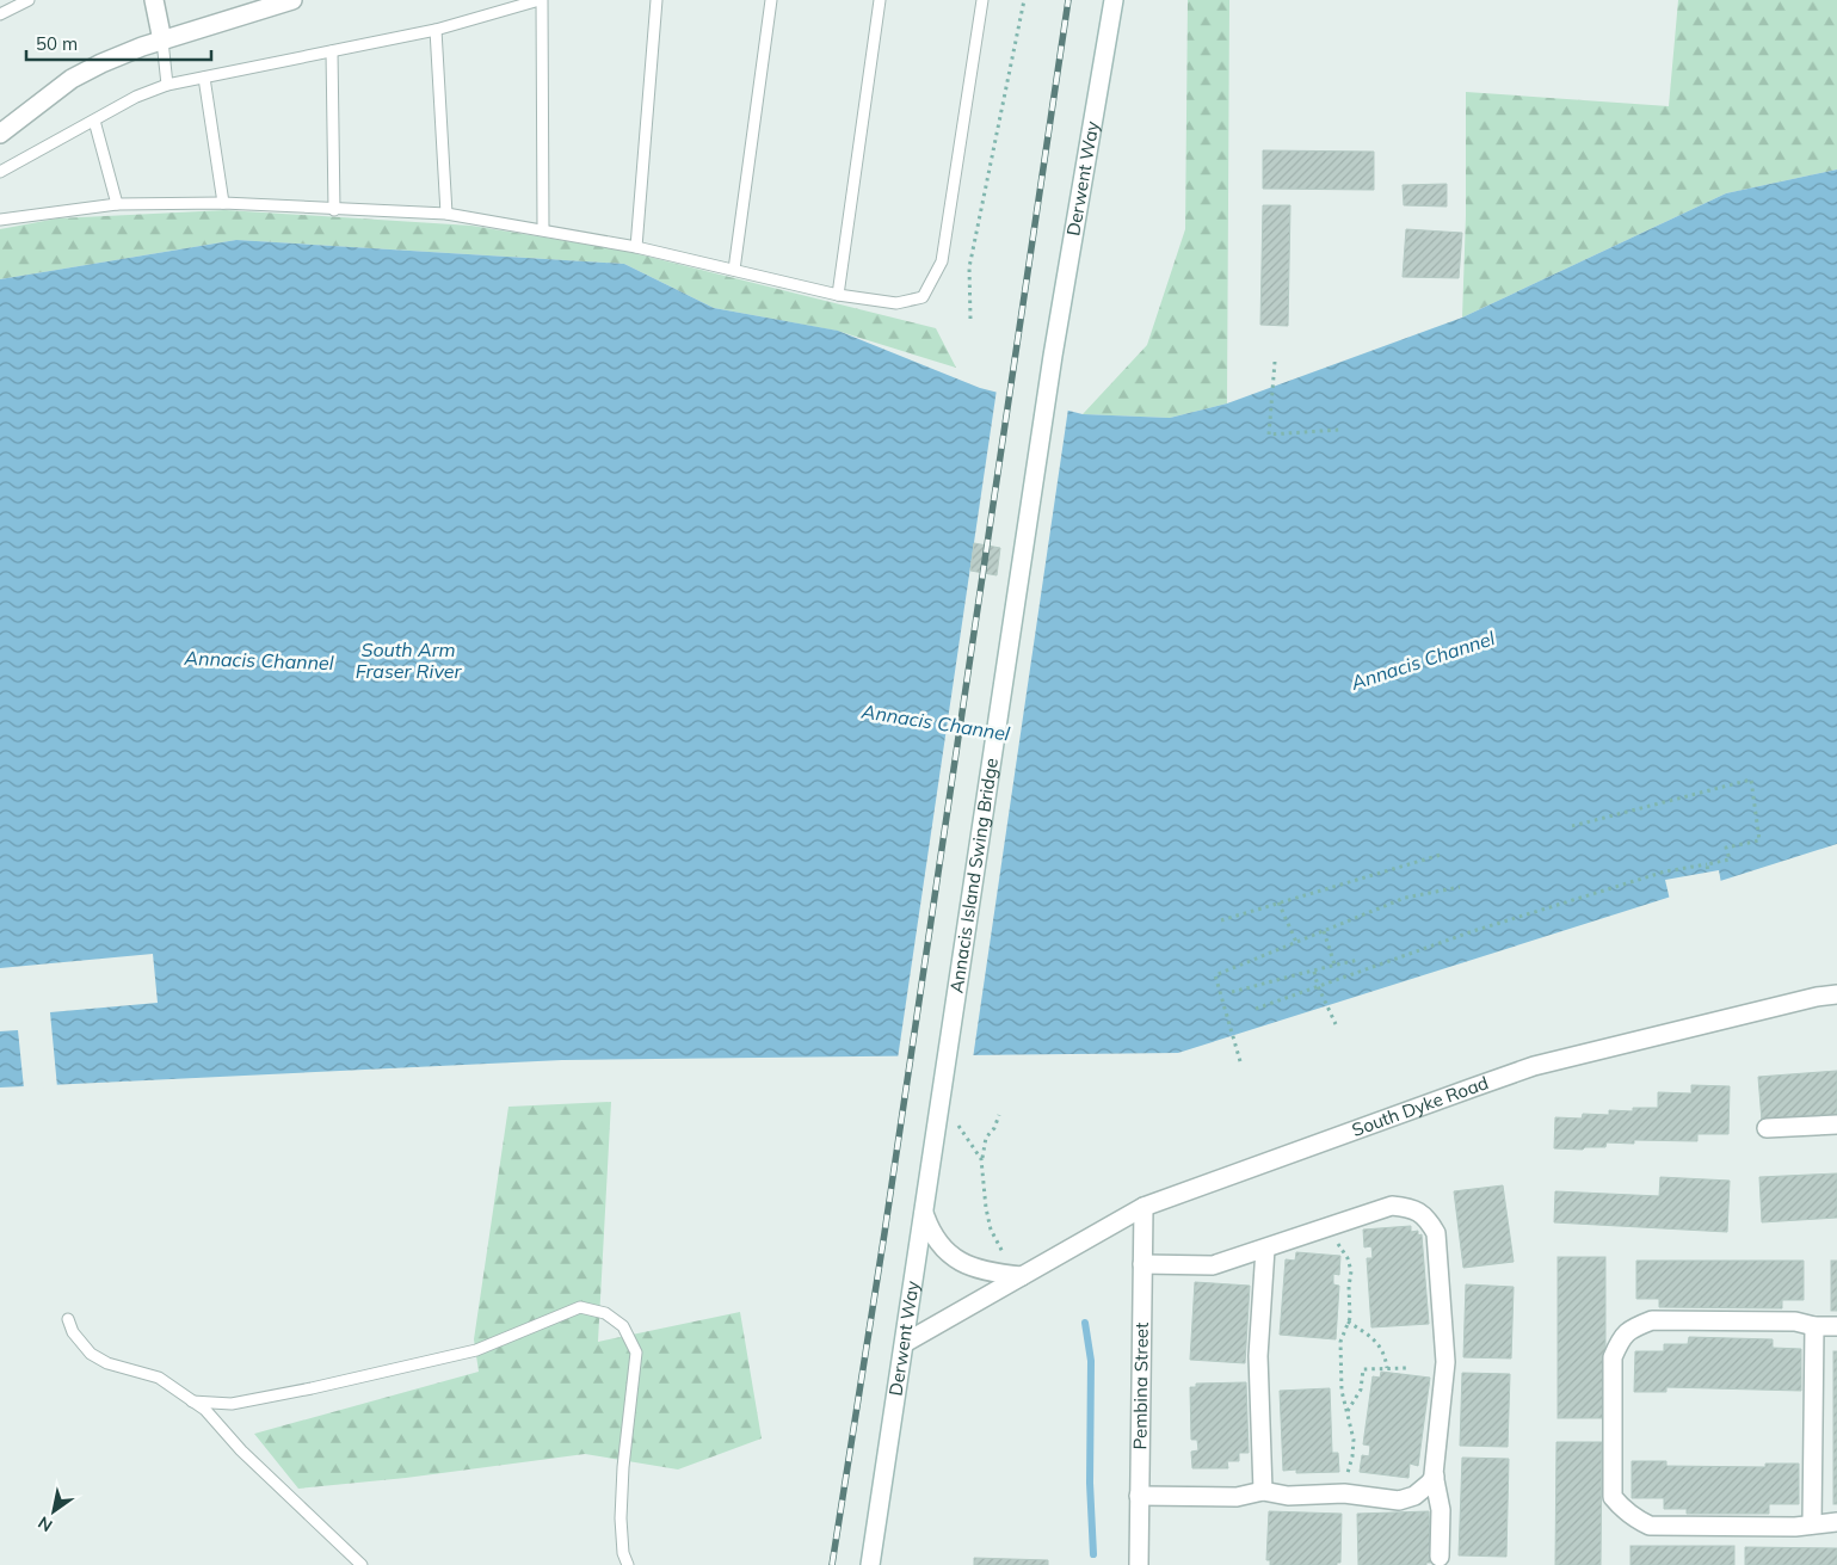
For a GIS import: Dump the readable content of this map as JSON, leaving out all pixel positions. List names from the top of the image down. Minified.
{"streets":{"street":["Derwent Way","Annacis Island Swing Bridge","South Dyke Road","Pembina Street"]},"crossings":[["Derwent Way","Annacis Island Swing Bridge"],["Derwent Way","South Dyke Road"],["South Dyke Road","Pembina Street"]],"water":["South Arm Fraser River","Annacis Channel"],"scale_bar":"50 m","north":"bottom left"}
